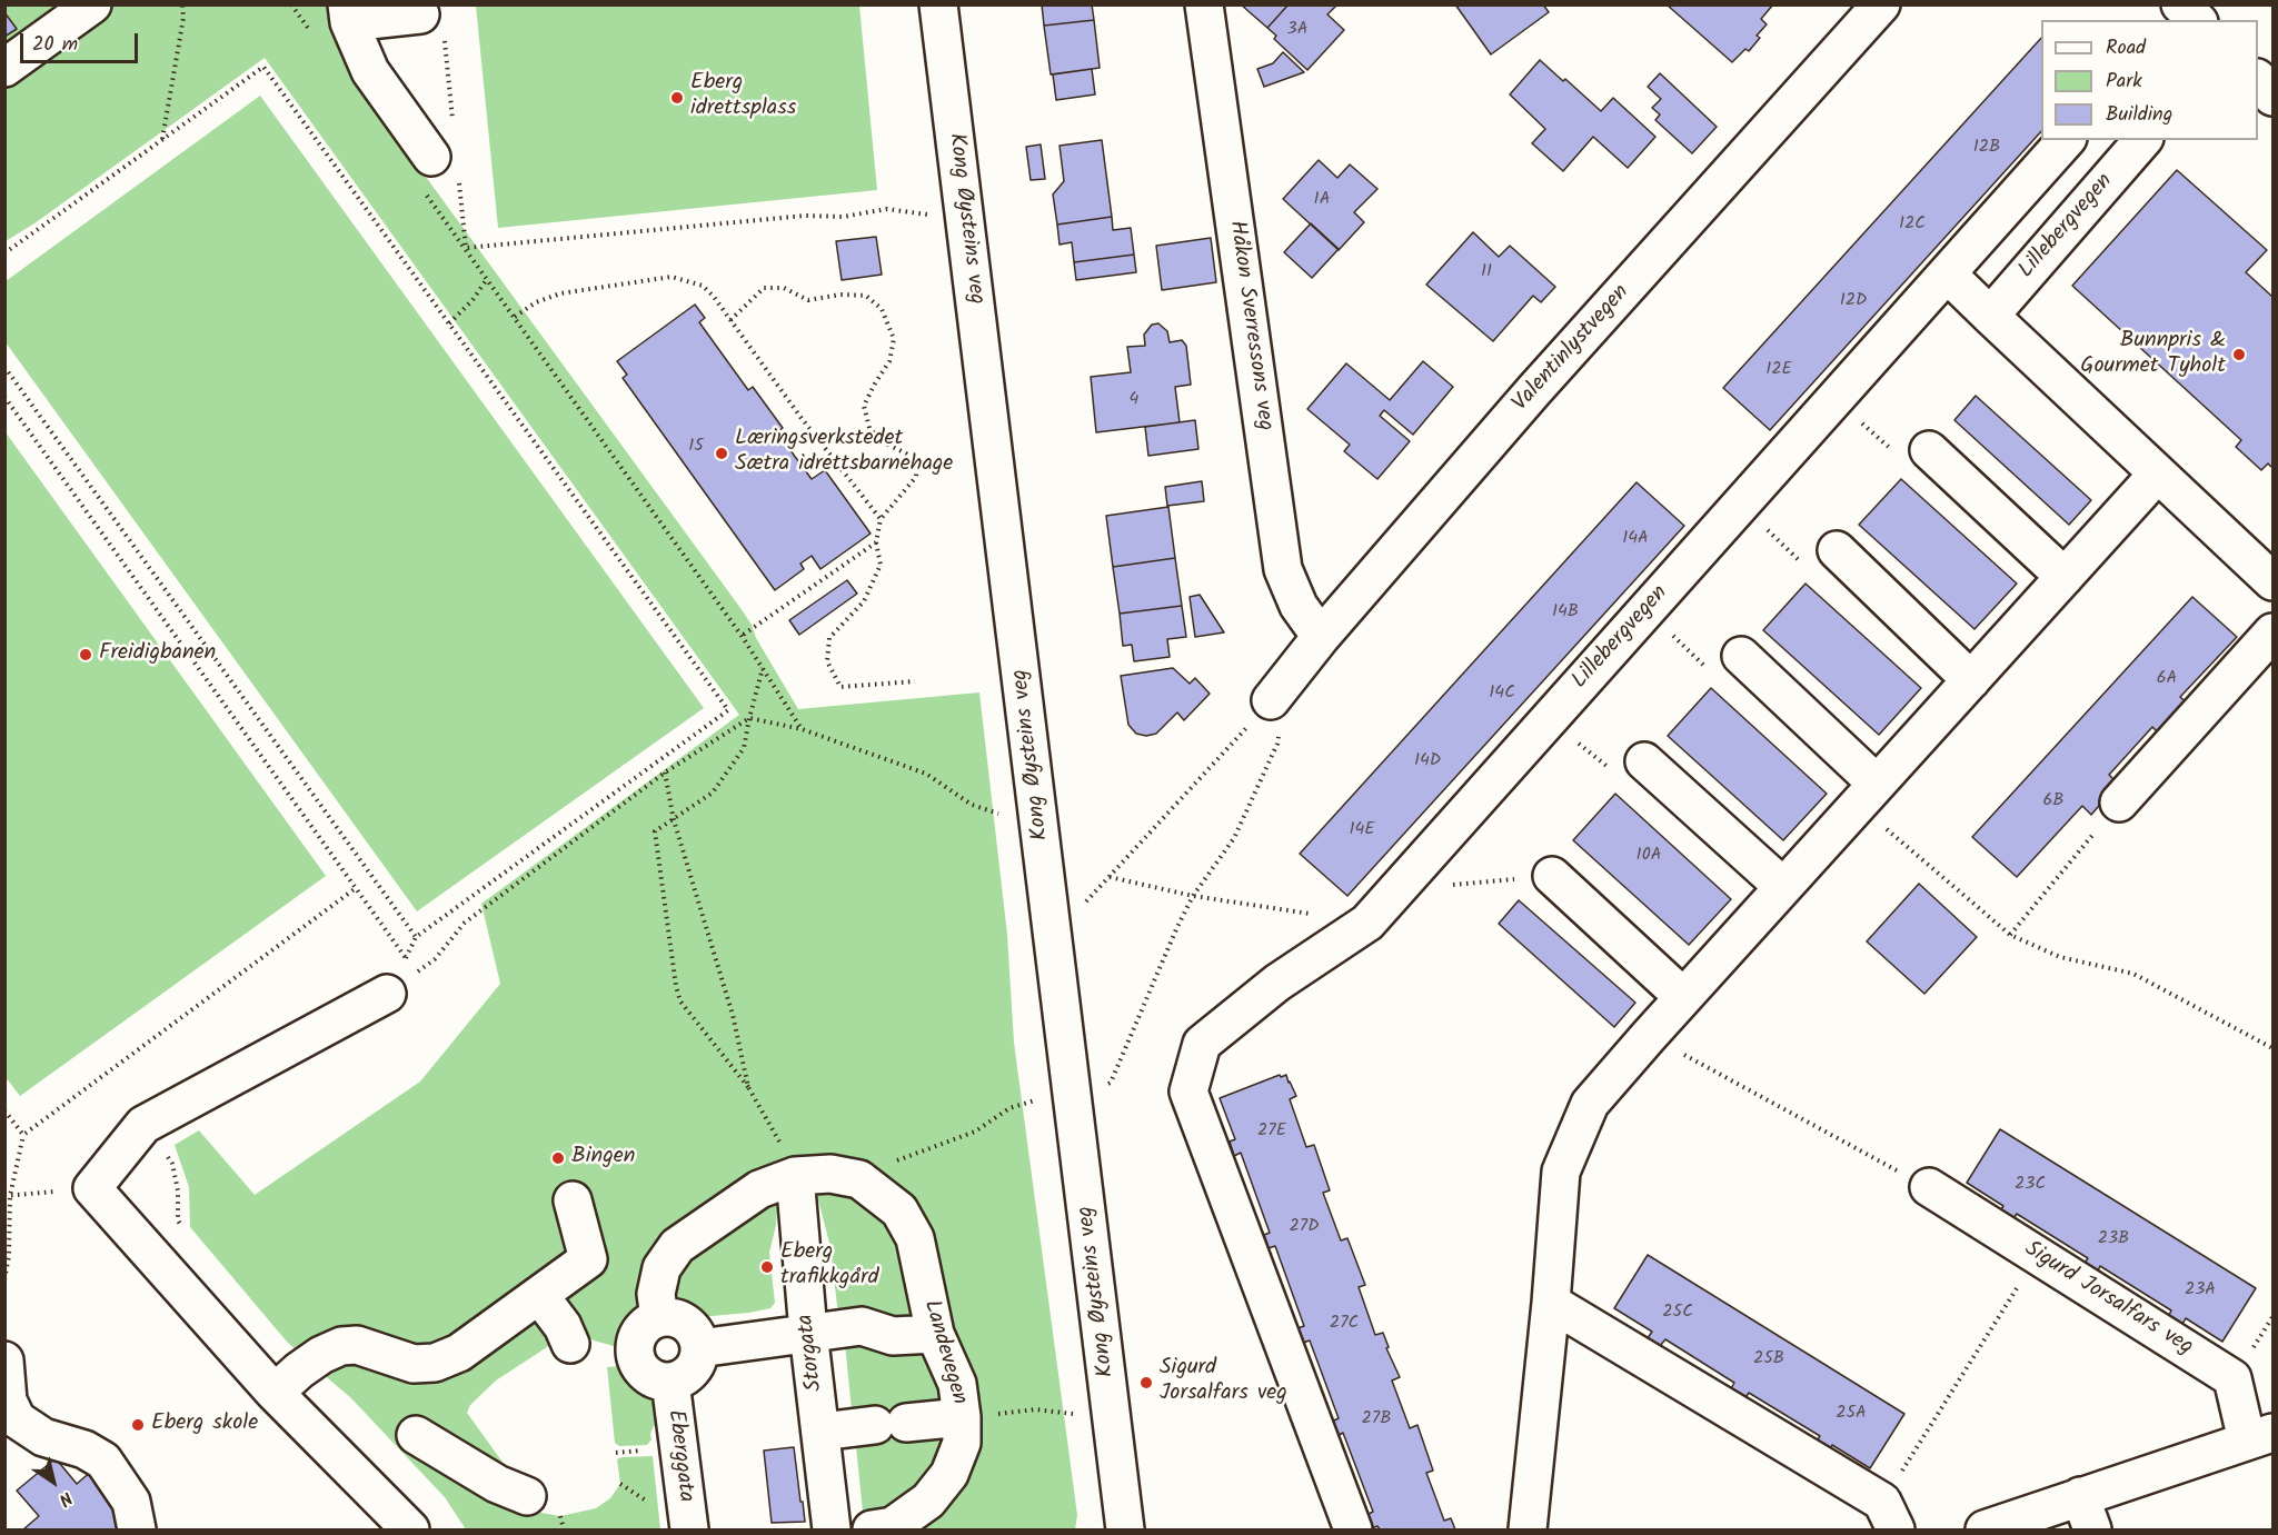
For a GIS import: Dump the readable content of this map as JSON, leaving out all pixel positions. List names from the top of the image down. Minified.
{"streets":{"street":["Kong Øysteins veg","Lillebergvegen","Håkon Sverressons veg","Valentinlystvegen","Sigurd Jorsalfars veg","Storgata","Landevegen","Eberggata"]},"crossings":[["Håkon Sverressons veg","Valentinlystvegen"],["Storgata","Landevegen"],["Landevegen","Eberggata"]],"places":["Eberg idrettsplass","Bunnpris & Gourmet Tyholt","Læringsverkstedet Sætra idrettsbarnehage","Freidigbanen","Bingen","Eberg trafikkgård","Sigurd Jorsalfars veg","Eberg skole"],"house_numbers":["3A","12B","1A","12C","11","12D","12E","4","15","14A","14B","6A","14C","14D","6B","14E","10A","27E","23C","27D","23B","23A","25C","27C","25B","25A","27B"],"legend":["Road","Park","Building"],"scale_bar":"20 m","north":"bottom right"}
